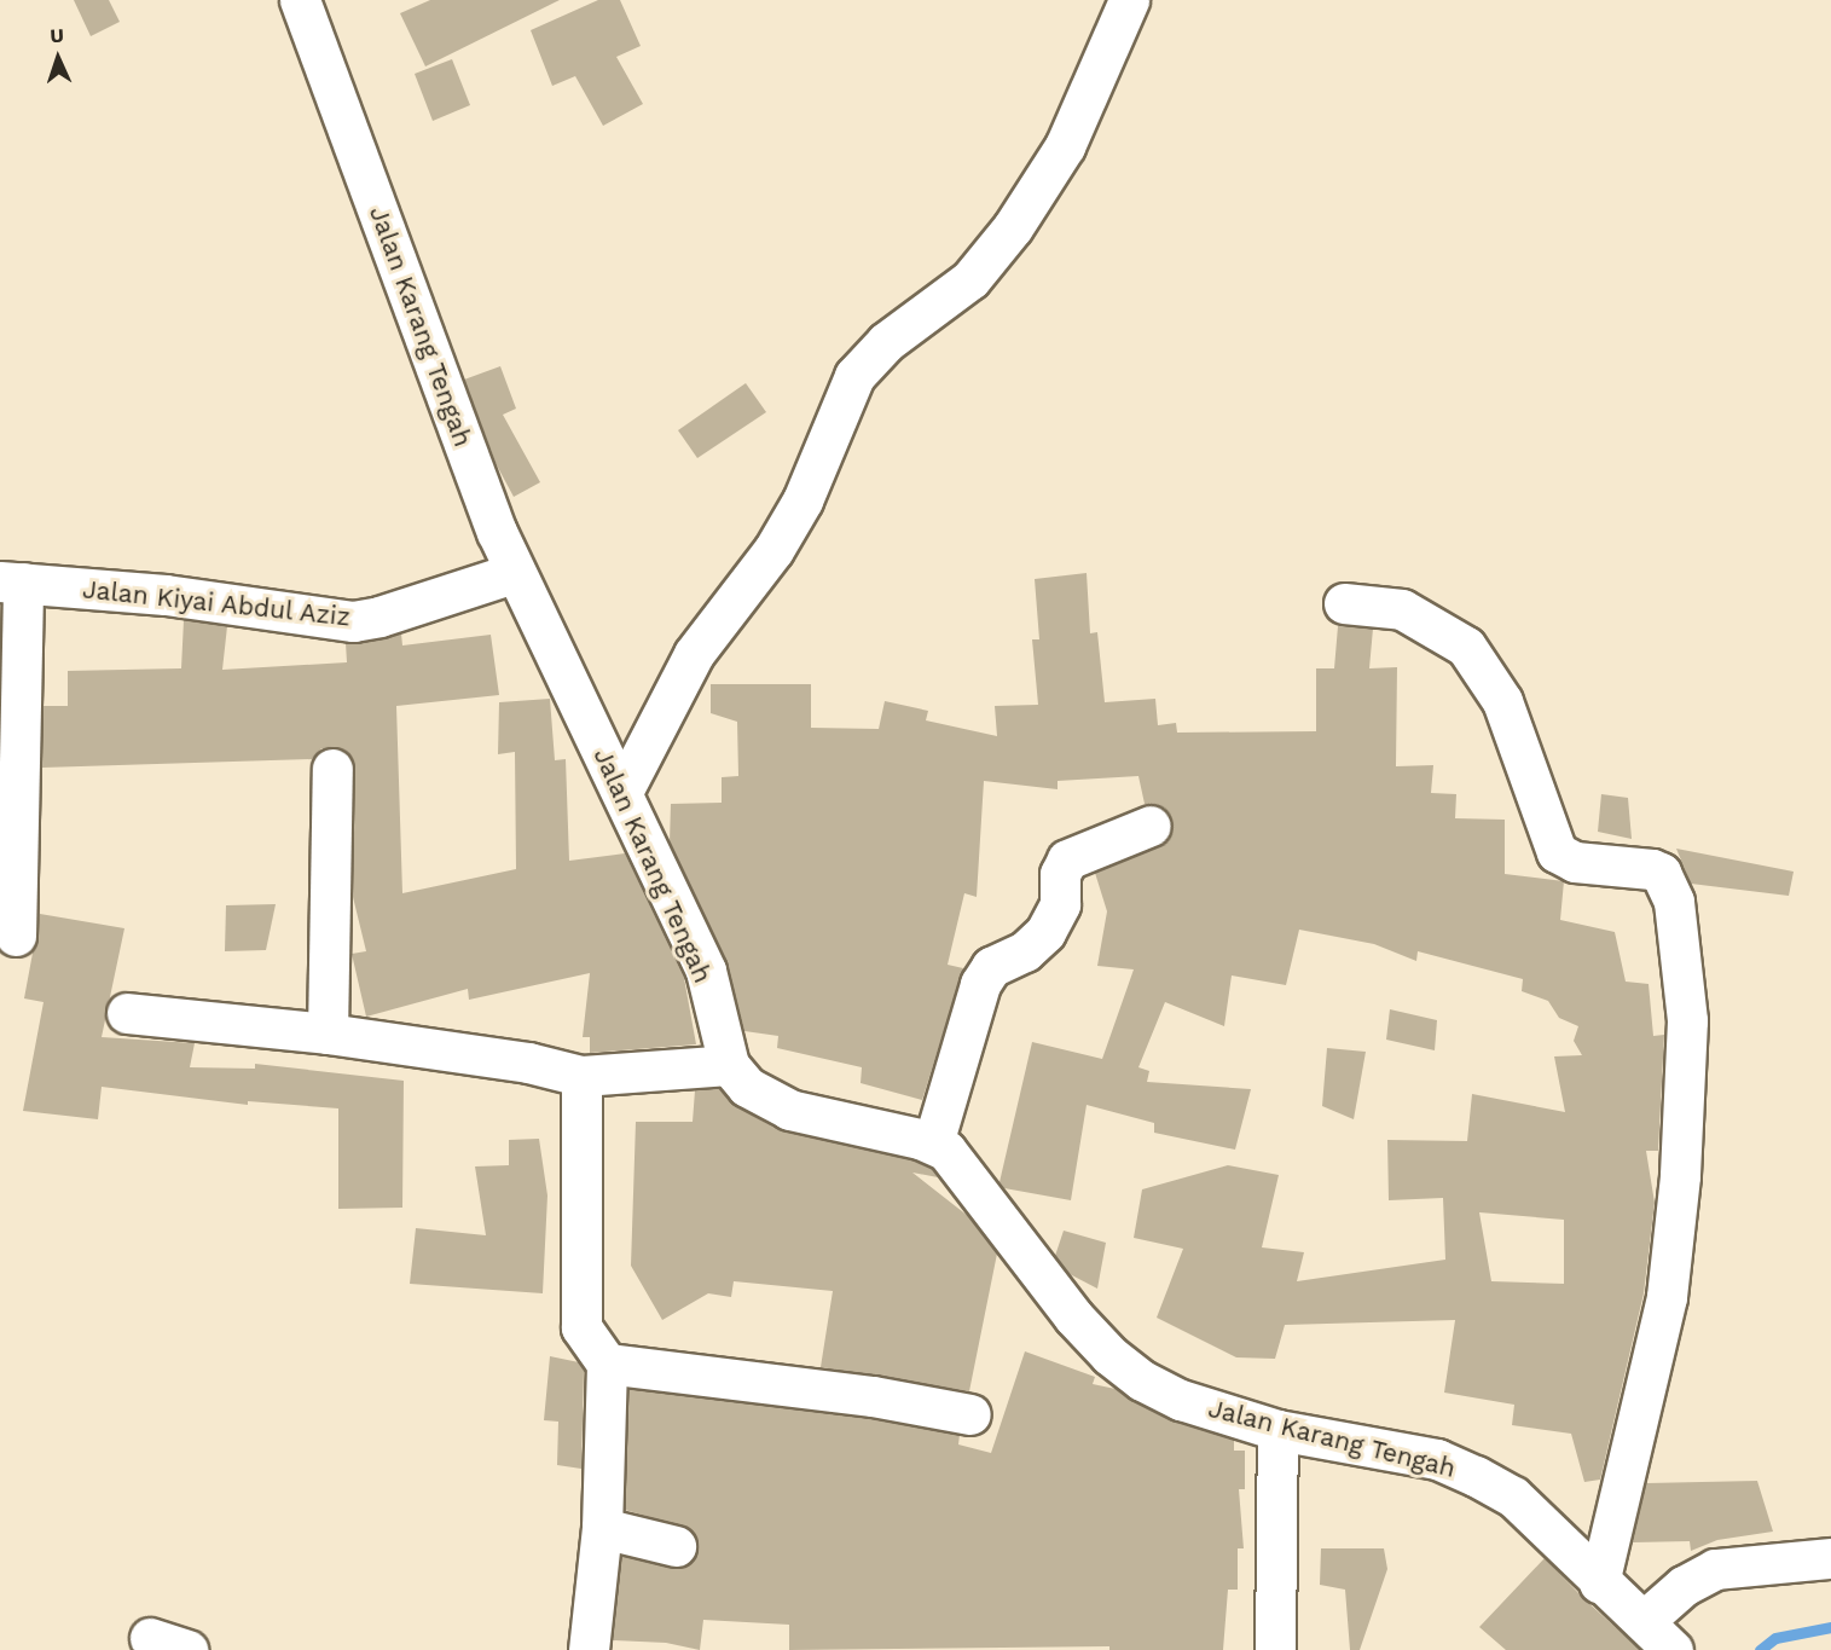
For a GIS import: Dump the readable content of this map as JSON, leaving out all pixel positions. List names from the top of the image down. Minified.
{"streets":{"street":["Jalan Karang Tengah","Jalan Kiyai Abdul Aziz"]},"crossings":[["Jalan Karang Tengah","Jalan Kiyai Abdul Aziz"]],"north":"top"}
